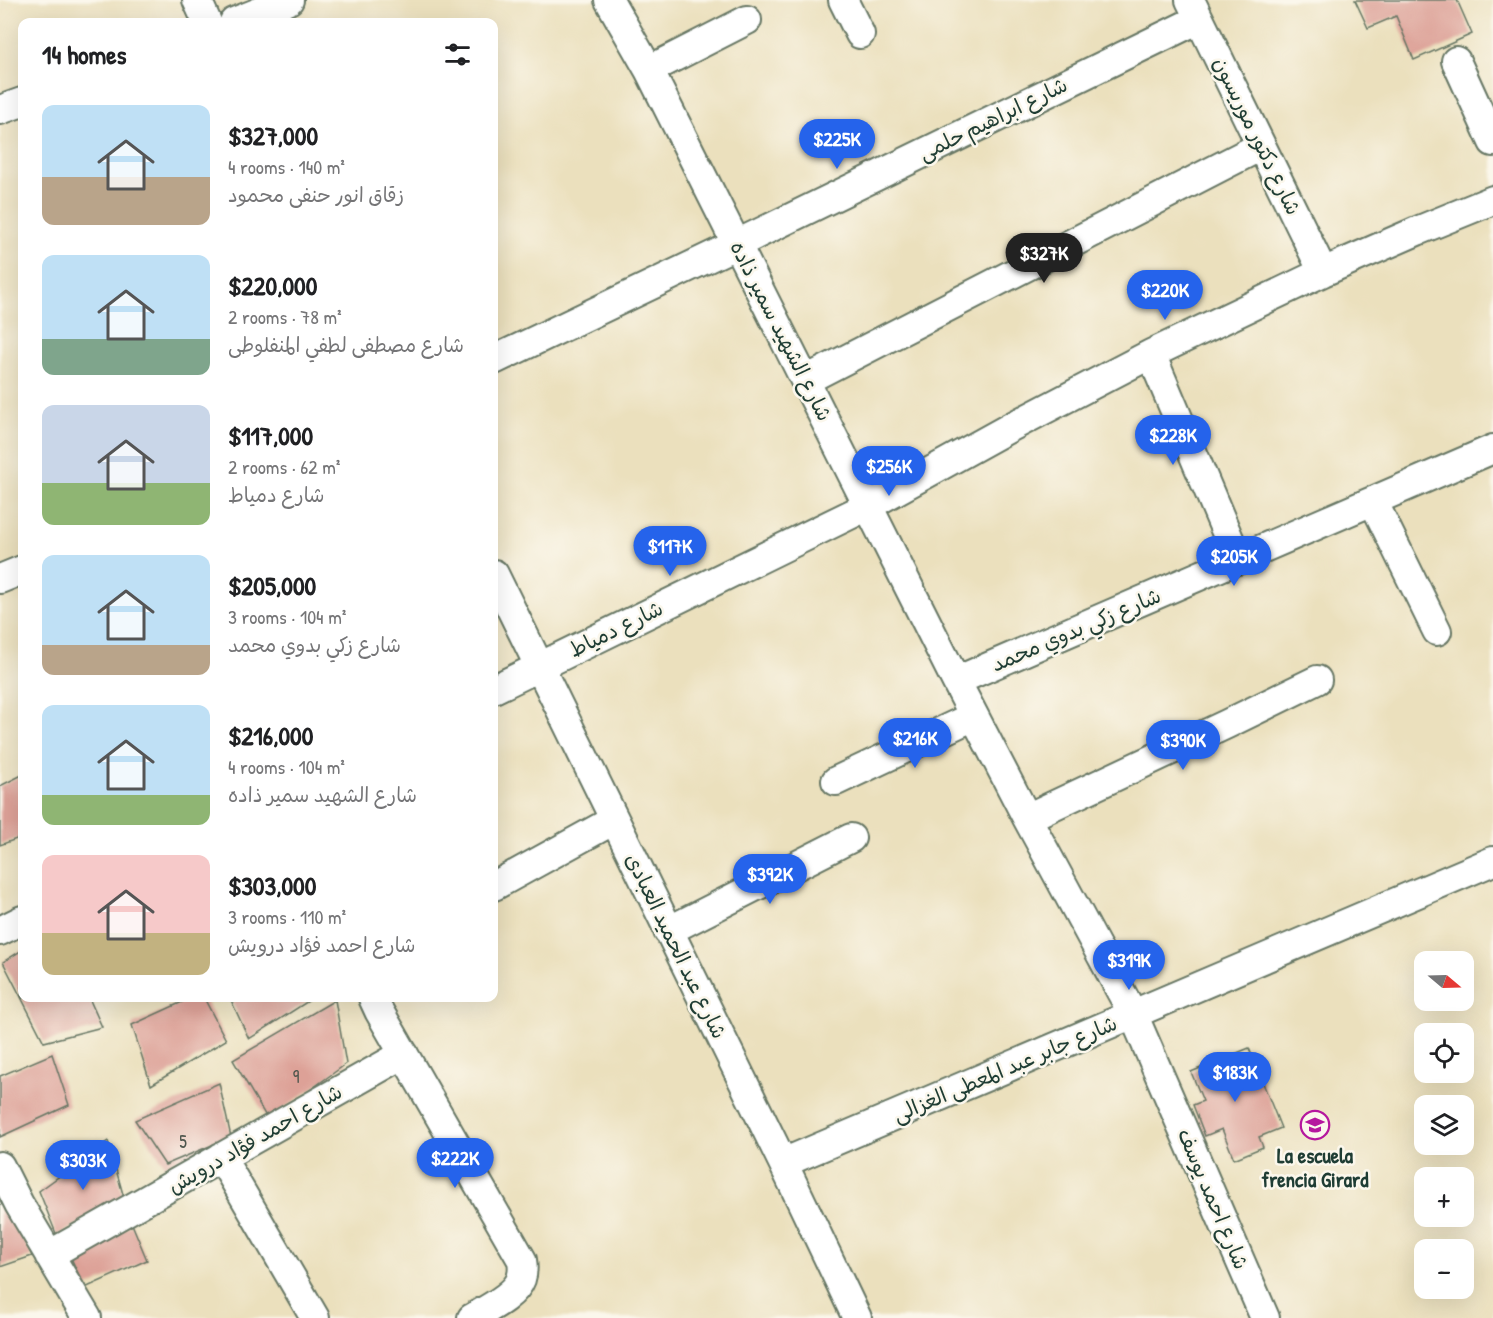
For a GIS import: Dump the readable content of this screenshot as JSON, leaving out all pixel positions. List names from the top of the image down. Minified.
{"streets":{"street":["شارع ابراهيم حلمى","شارع دكتور موريسون","شارع الشهيد سمير ذاده","شارع دمياط","شارع زكي بدوي محمد","شارع عبد الحميد العبادى","شارع جابر عبد المعطى الغزالى","شارع احمد فؤاد درويش","شارع احمد يوسف"]},"crossings":[["شارع ابراهيم حلمى","شارع دكتور موريسون"],["شارع ابراهيم حلمى","شارع الشهيد سمير ذاده"],["شارع دكتور موريسون","شارع دمياط"],["شارع الشهيد سمير ذاده","شارع دمياط"],["شارع الشهيد سمير ذاده","شارع زكي بدوي محمد"],["شارع الشهيد سمير ذاده","شارع جابر عبد المعطى الغزالى"],["شارع الشهيد سمير ذاده","شارع احمد يوسف"],["شارع دمياط","شارع عبد الحميد العبادى"],["شارع عبد الحميد العبادى","شارع جابر عبد المعطى الغزالى"],["شارع جابر عبد المعطى الغزالى","شارع احمد يوسف"]],"places":{"school or university":["La escuela frencia Girard"]},"house_numbers":["9","5"],"north":"right","page":{"heading":"14 homes","list":[{"name":"$327,000","note":"4 rooms · 140 m² · زقاق انور حنفى محمود"},{"name":"$220,000","note":"2 rooms · 78 m² · شارع مصطفى لطفي المنفلوطى"},{"name":"$117,000","note":"2 rooms · 62 m² · شارع دمياط"},{"name":"$205,000","note":"3 rooms · 104 m² · شارع زكي بدوي محمد"},{"name":"$216,000","note":"4 rooms · 104 m² · شارع الشهيد سمير ذاده"},{"name":"$303,000","note":"3 rooms · 110 m² · شارع احمد فؤاد درويش"}],"price":["$225K","$327K","$220K","$228K","$256K","$117K","$205K","$216K","$390K","$392K","$319K","$183K","$222K","$303K"],"map_buttons":["+","−"]}}
